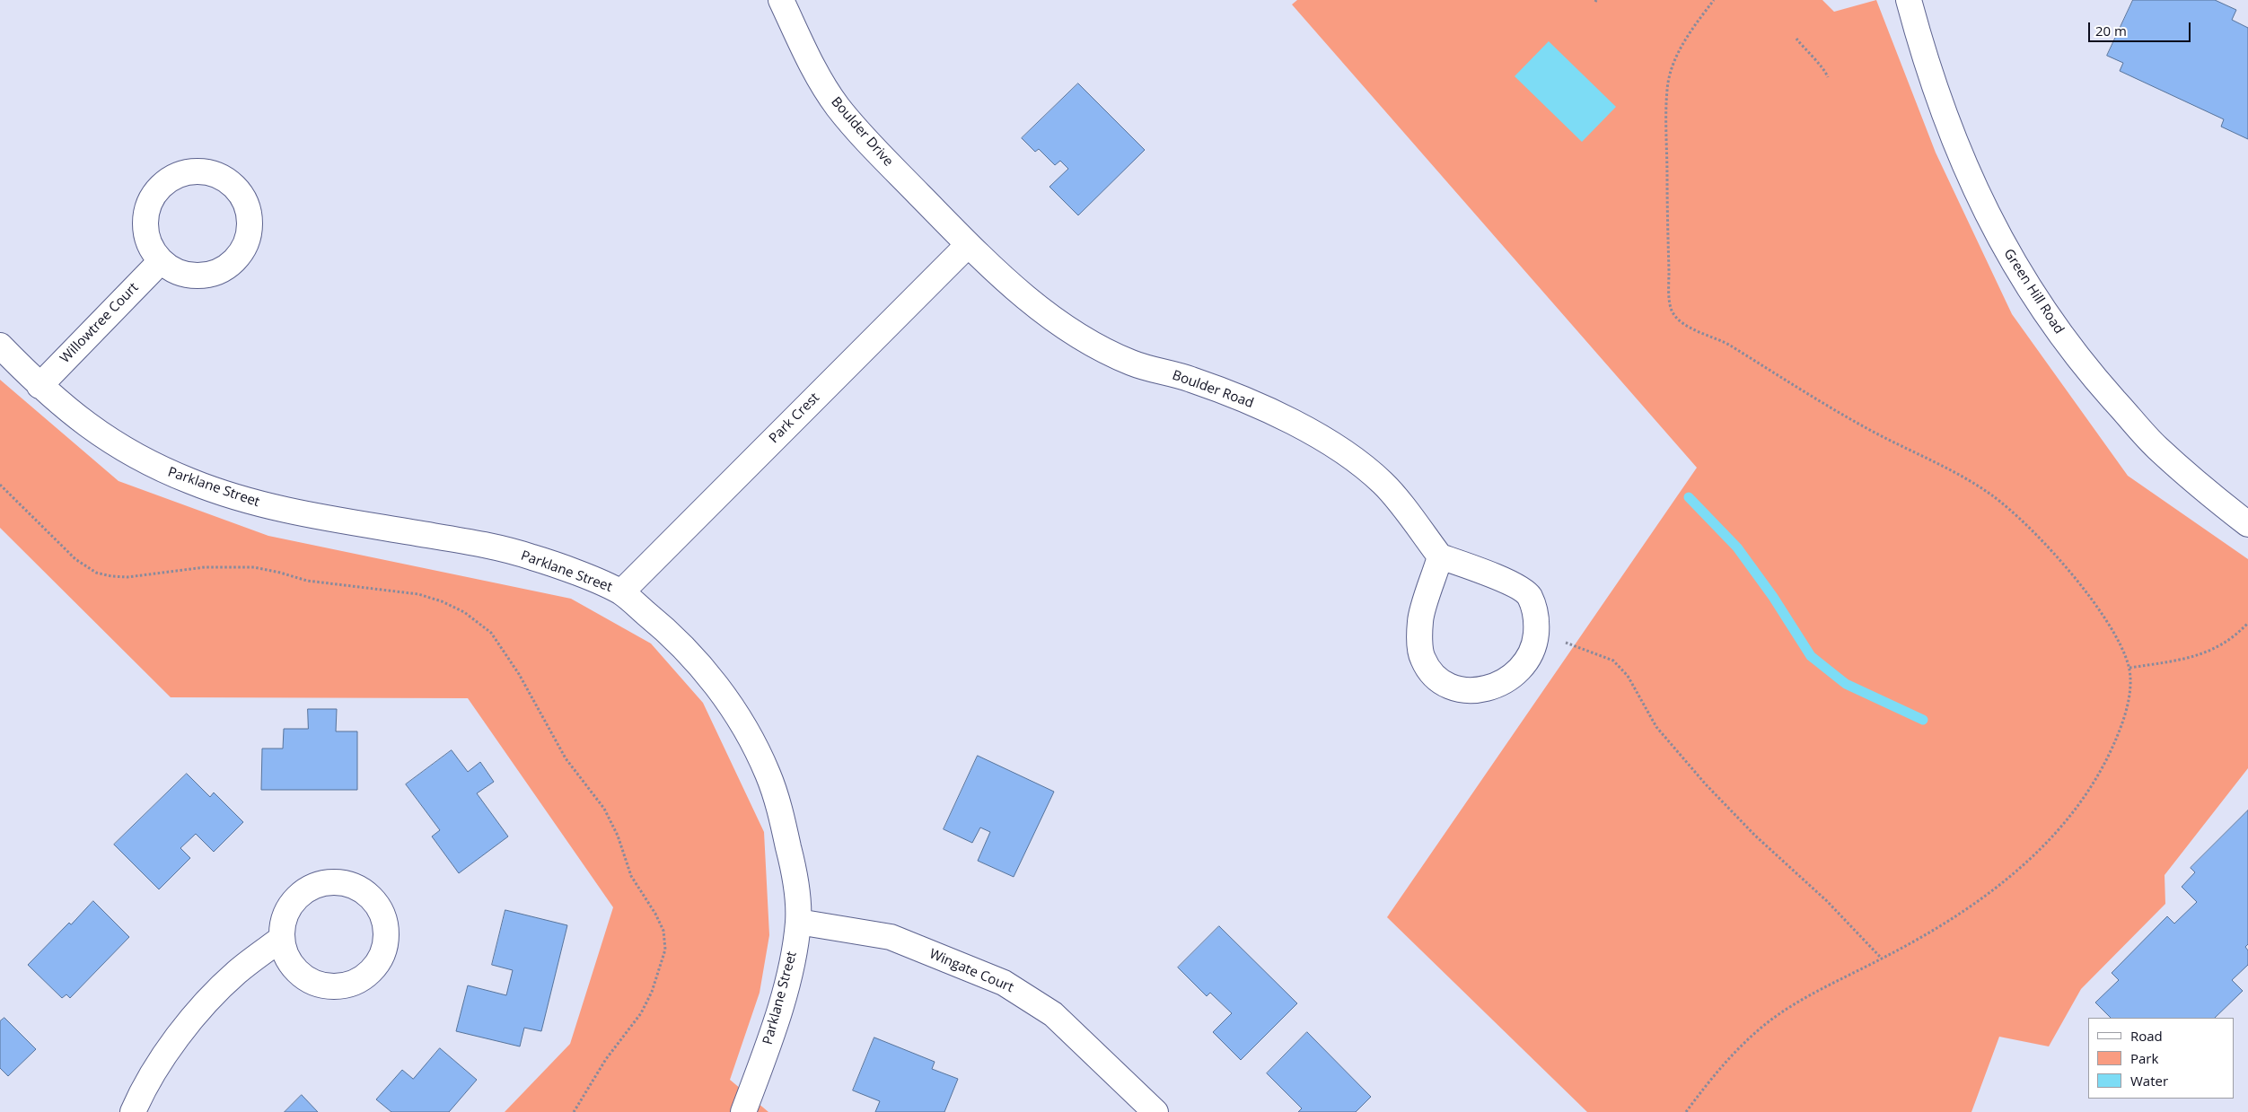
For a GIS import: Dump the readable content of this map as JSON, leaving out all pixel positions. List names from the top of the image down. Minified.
{"streets":{"street":["Boulder Drive","Green Hill Road","Willowtree Court","Boulder Road","Park Crest","Parklane Street","Wingate Court"]},"crossings":[["Boulder Drive","Boulder Road"],["Boulder Drive","Park Crest"],["Willowtree Court","Parklane Street"],["Boulder Road","Park Crest"],["Park Crest","Parklane Street"],["Parklane Street","Wingate Court"]],"legend":["Road","Park","Water"],"scale_bar":"20 m"}
